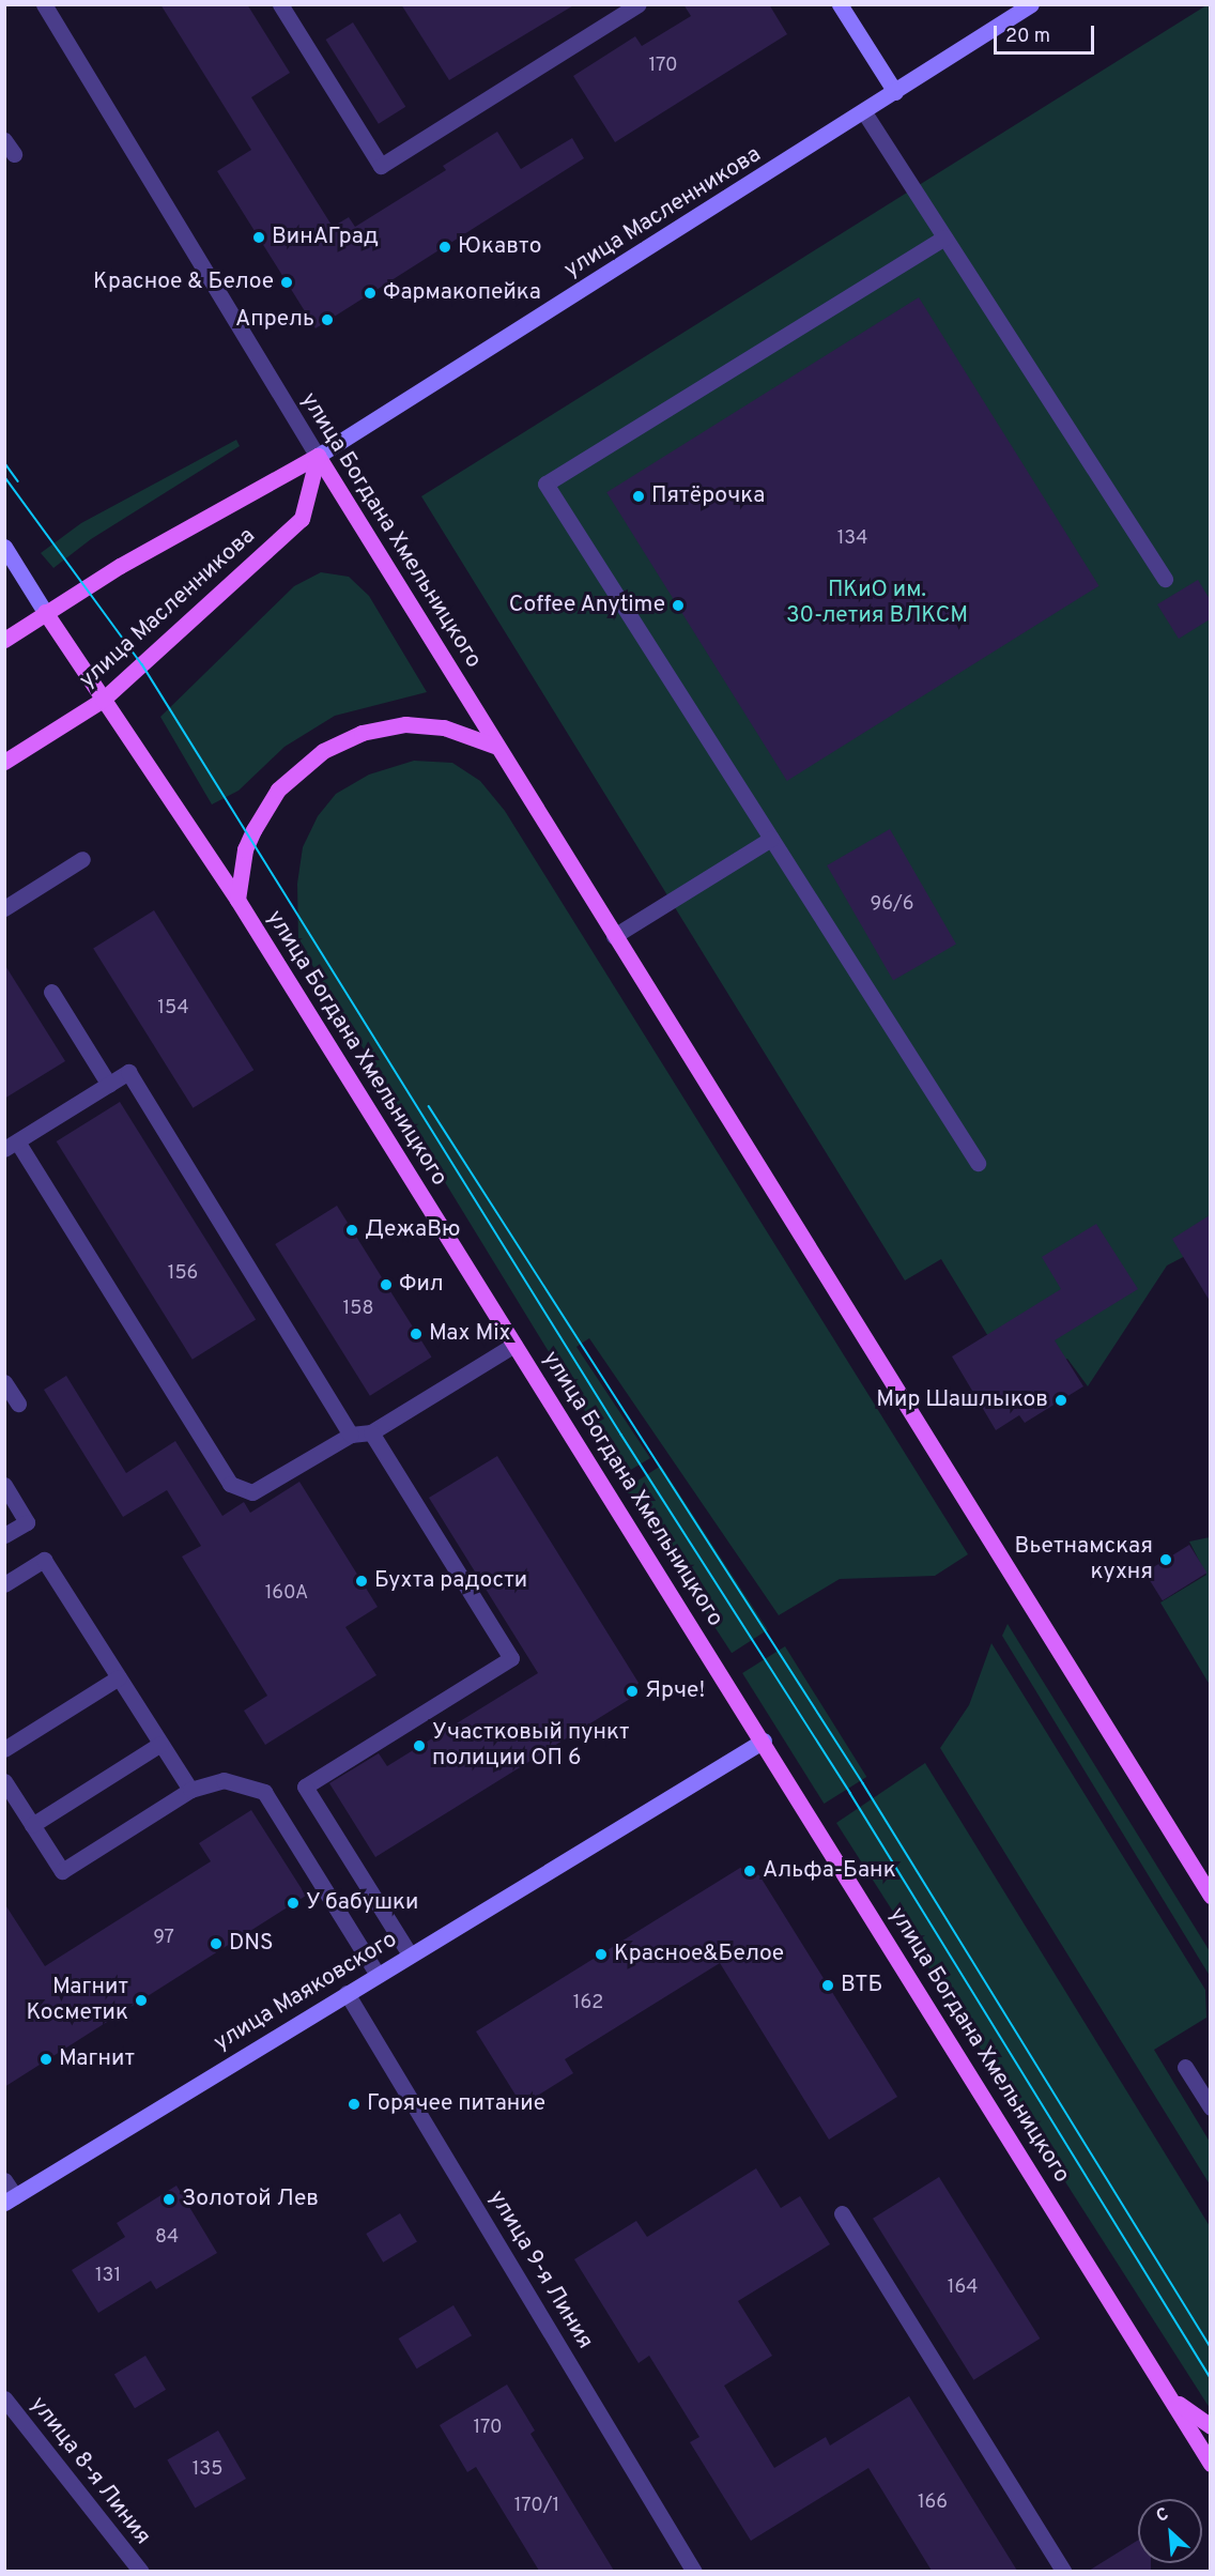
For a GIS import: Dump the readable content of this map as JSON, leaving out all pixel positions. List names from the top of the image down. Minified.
{"streets":{"main road":["улица Масленникова","улица Богдана Хмельницкого","улица Маяковского"],"street":["улица 9-я Линия","улица 8-я Линия"]},"crossings":[["улица Масленникова","улица Богдана Хмельницкого"],["улица Богдана Хмельницкого","улица Маяковского"],["улица Маяковского","улица 9-я Линия"]],"parks":["ПКиО им. 30-летия ВЛКСМ"],"places":["ВинАГрад","Юкавто","Красное & Белое","Фармакопейка","Апрель","Пятёрочка","Coffee Anytime","ДежаВю","Фил","Max Mix","Мир Шашлыков","Вьетнамская кухня","Бухта радости","Ярче!","Участковый пункт полиции ОП 6","Альфа-Банк","У бабушки","DNS","Красное&Белое","ВТБ","Магнит Косметик","Магнит","Горячее питание","Золотой Лев"],"house_numbers":["170","134","96/6","154","156","158","160А","97","162","84","131","164","170","135","166","170/1"],"scale_bar":"20 m","north":"top left"}
